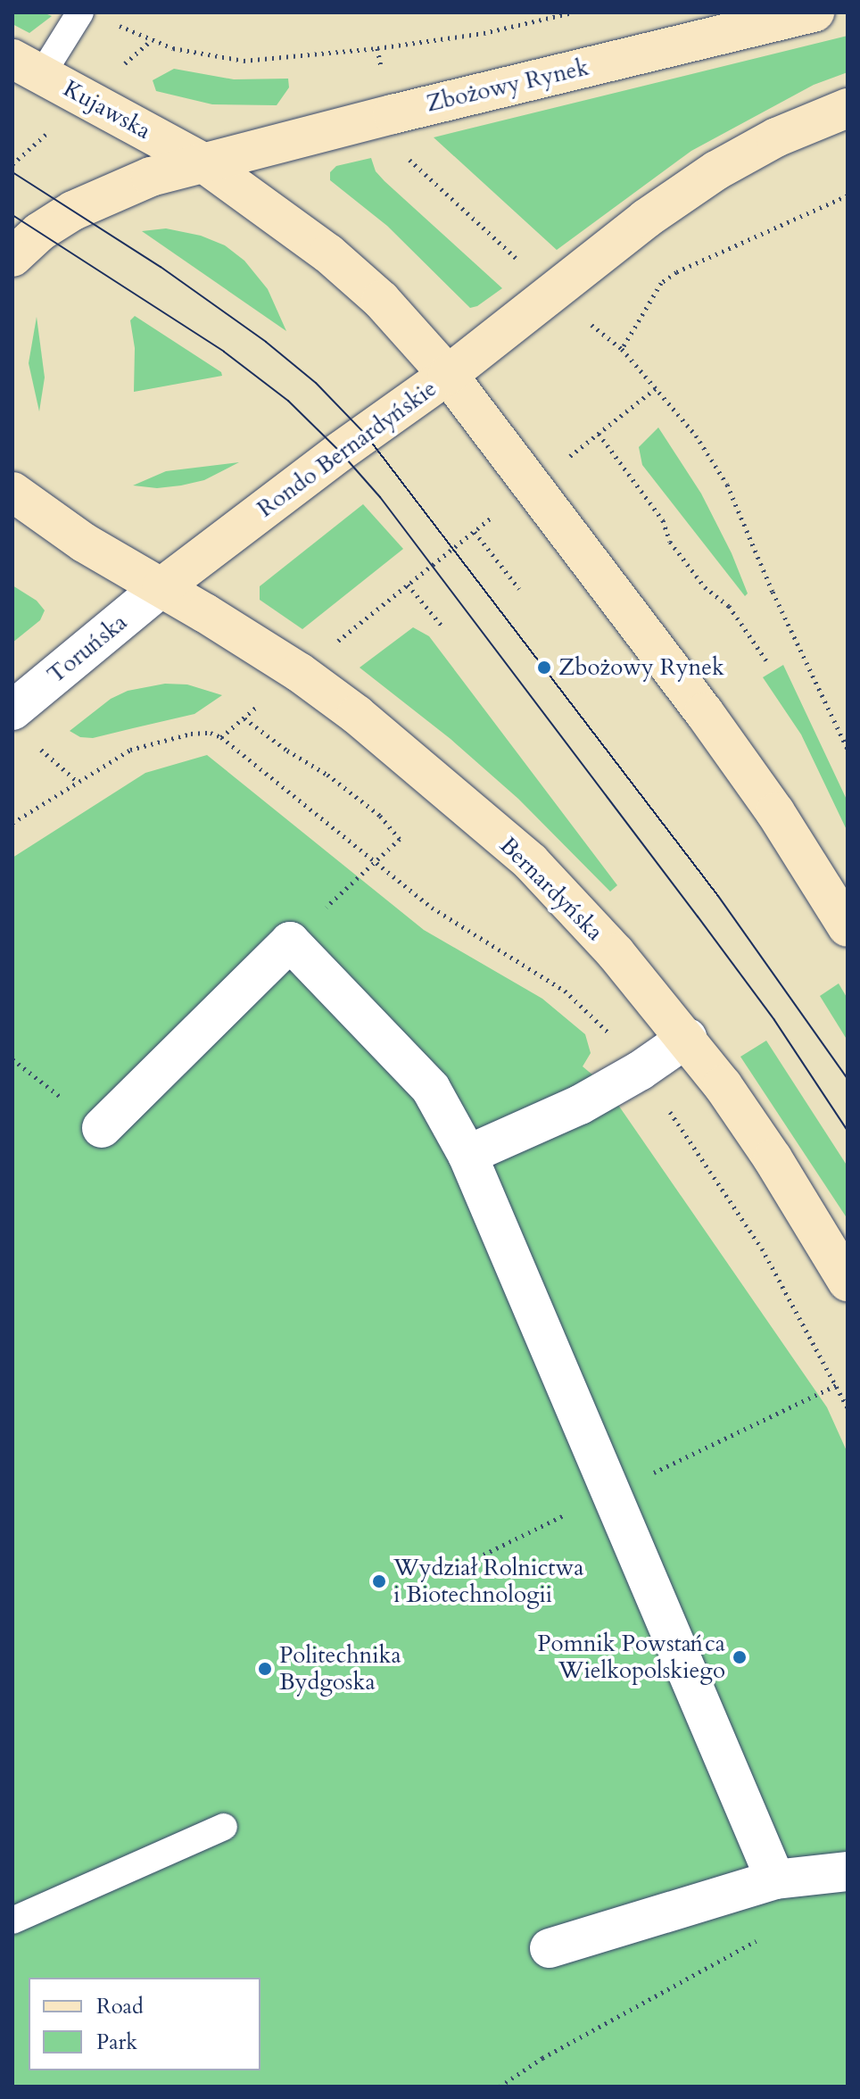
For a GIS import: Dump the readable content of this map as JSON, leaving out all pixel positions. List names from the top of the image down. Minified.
{"streets":{"main road":["Zbożowy Rynek","Kujawska","Rondo Bernardyńskie","Bernardyńska"],"street":["Toruńska"]},"crossings":[["Zbożowy Rynek","Kujawska"],["Zbożowy Rynek","Rondo Bernardyńskie"],["Kujawska","Rondo Bernardyńskie"],["Rondo Bernardyńskie","Toruńska"],["Rondo Bernardyńskie","Bernardyńska"],["Toruńska","Bernardyńska"]],"places":["Zbożowy Rynek","Wydział Rolnictwa i Biotechnologii","Pomnik Powstańca Wielkopolskiego","Politechnika Bydgoska"],"legend":["Road","Park"]}
